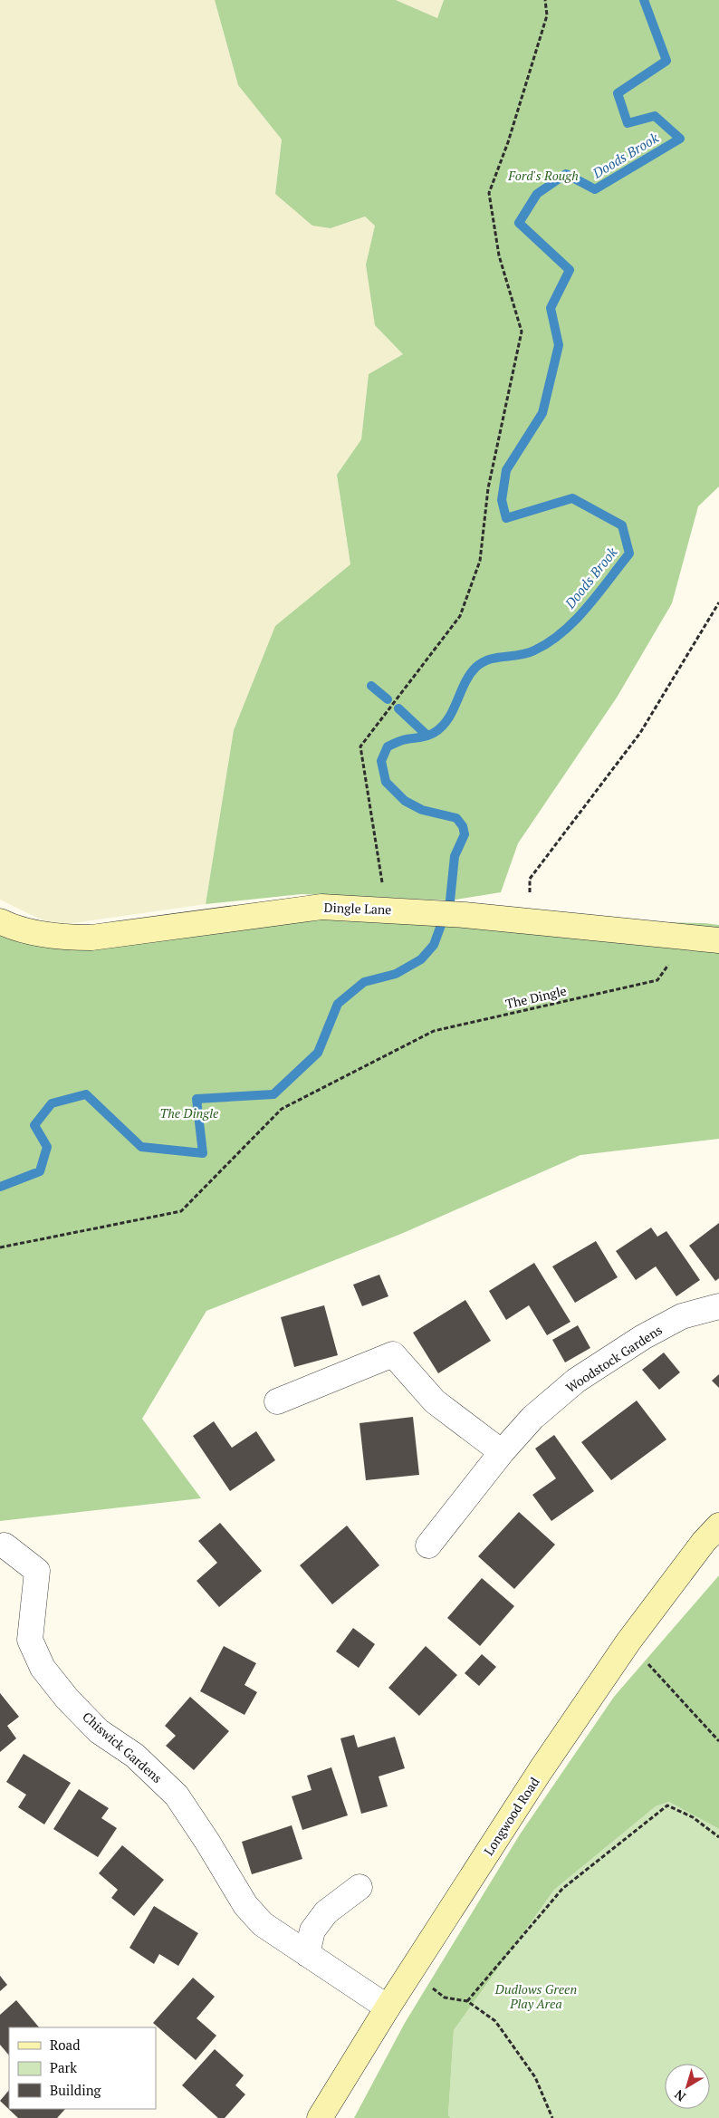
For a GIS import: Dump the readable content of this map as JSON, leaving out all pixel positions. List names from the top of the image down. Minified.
{"streets":{"street":["Dingle Lane","Woodstock Gardens","Chiswick Gardens","Longwood Road"],"path":["The Dingle"]},"crossings":[["Dingle Lane","The Dingle"],["Chiswick Gardens","Longwood Road"]],"water":["Doods Brook"],"parks":["Ford's Rough","The Dingle","Dudlows Green Play Area"],"legend":["Road","Park","Building"],"north":"bottom left"}
